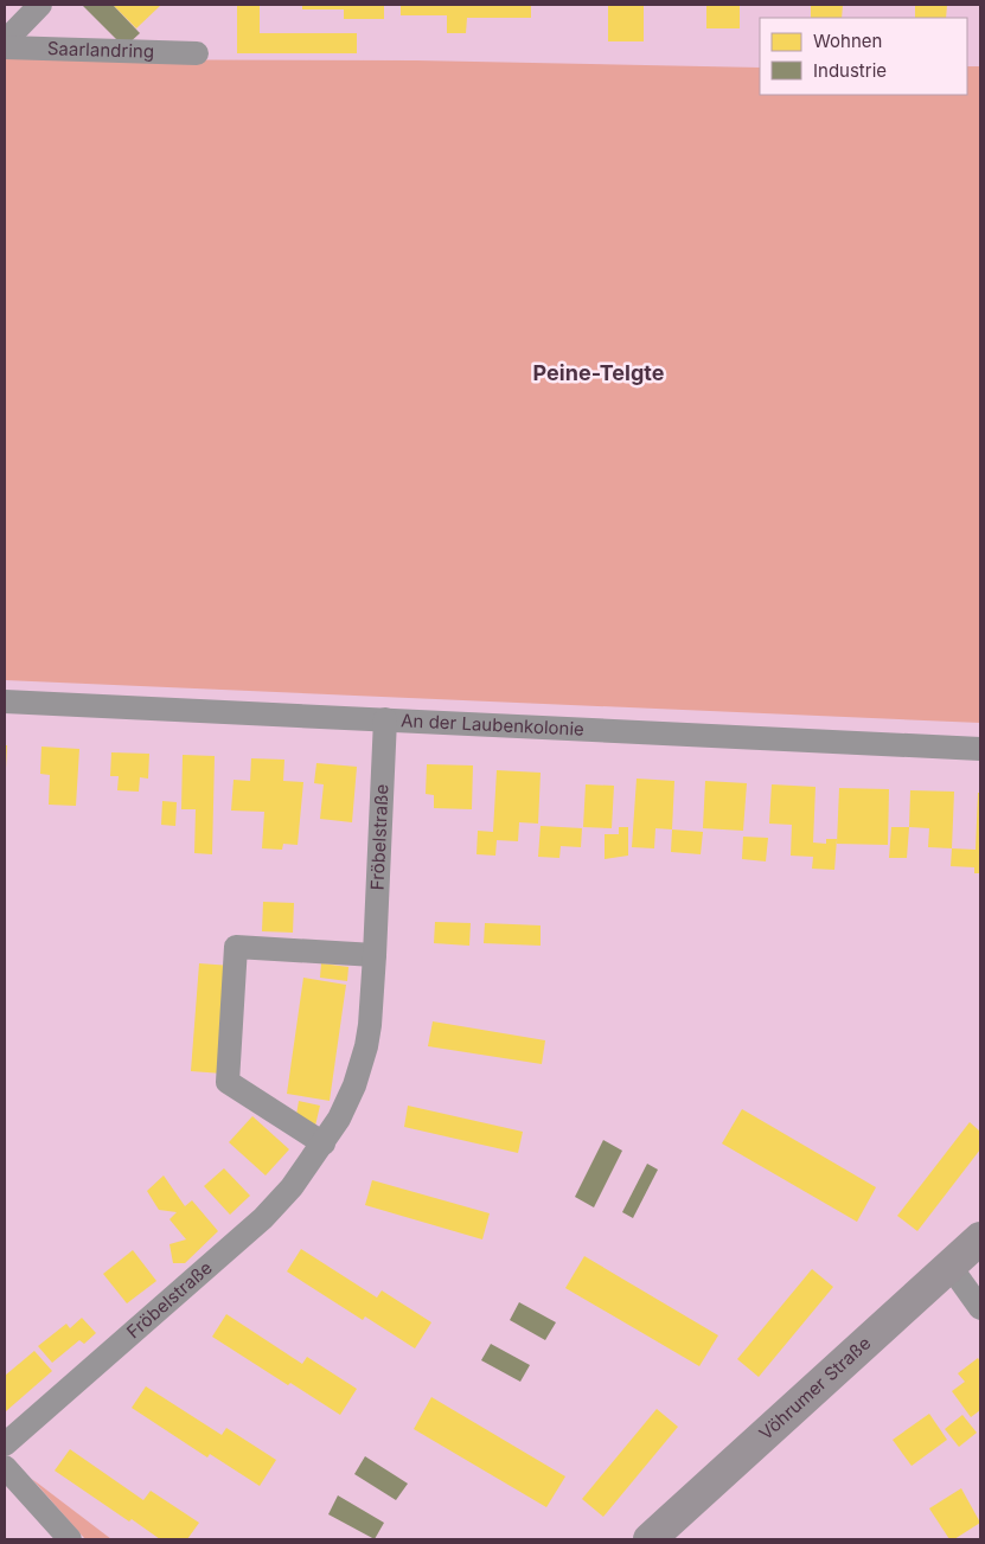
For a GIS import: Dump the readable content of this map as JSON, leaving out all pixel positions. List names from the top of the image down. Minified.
{"streets":{"main road":["Vöhrumer Straße"],"street":["Saarlandring","An der Laubenkolonie","Fröbelstraße"]},"crossings":[["An der Laubenkolonie","Fröbelstraße"]],"districts":["Peine-Telgte"],"legend":["Wohnen","Industrie"]}
